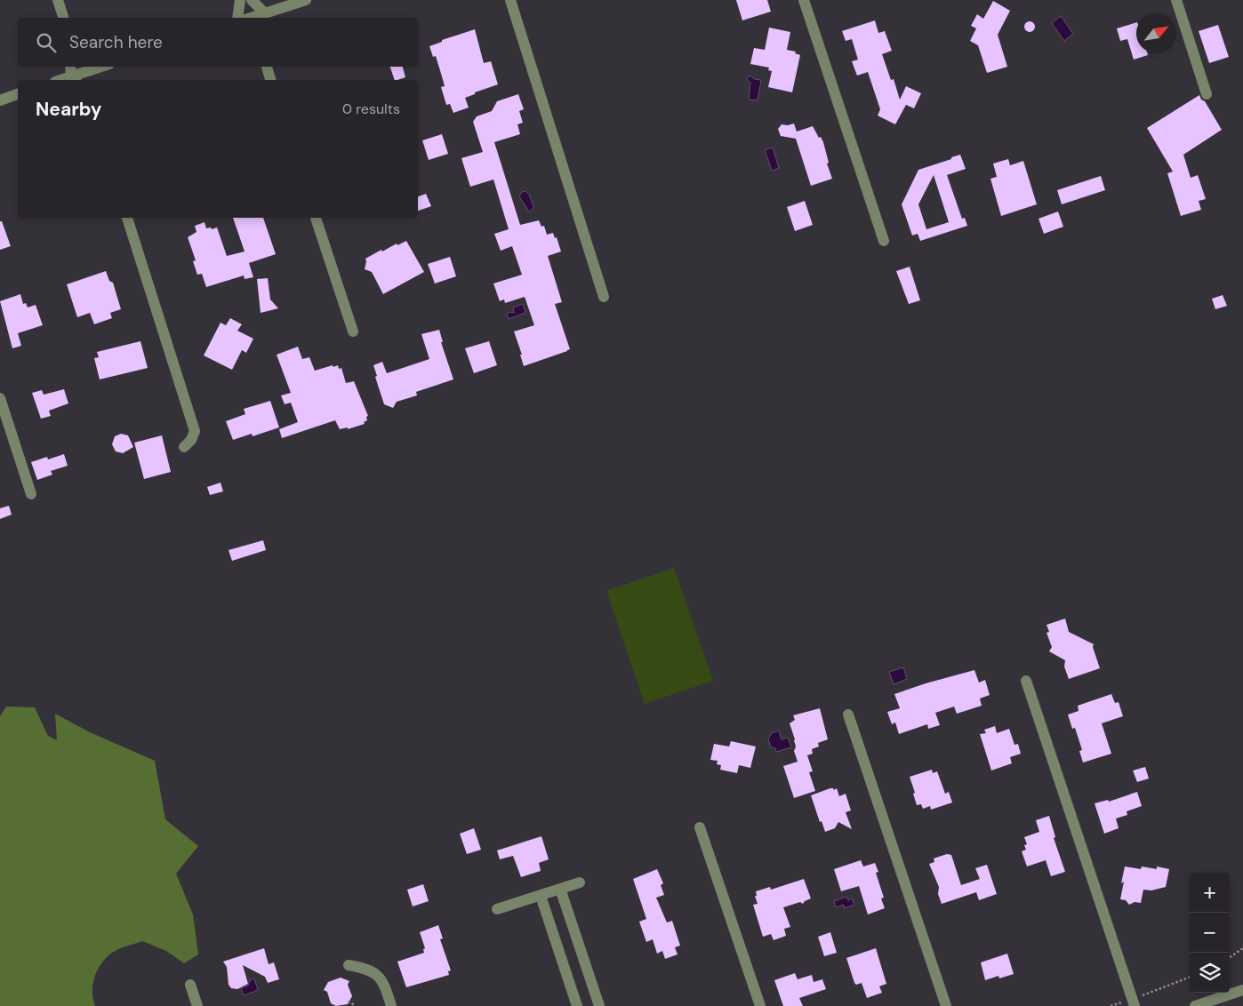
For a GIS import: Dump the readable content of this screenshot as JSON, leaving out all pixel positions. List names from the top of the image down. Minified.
{"north":"top right","page":{"search":"Search here","heading":["Nearby","0 results"],"map_buttons":["+","−"]}}
